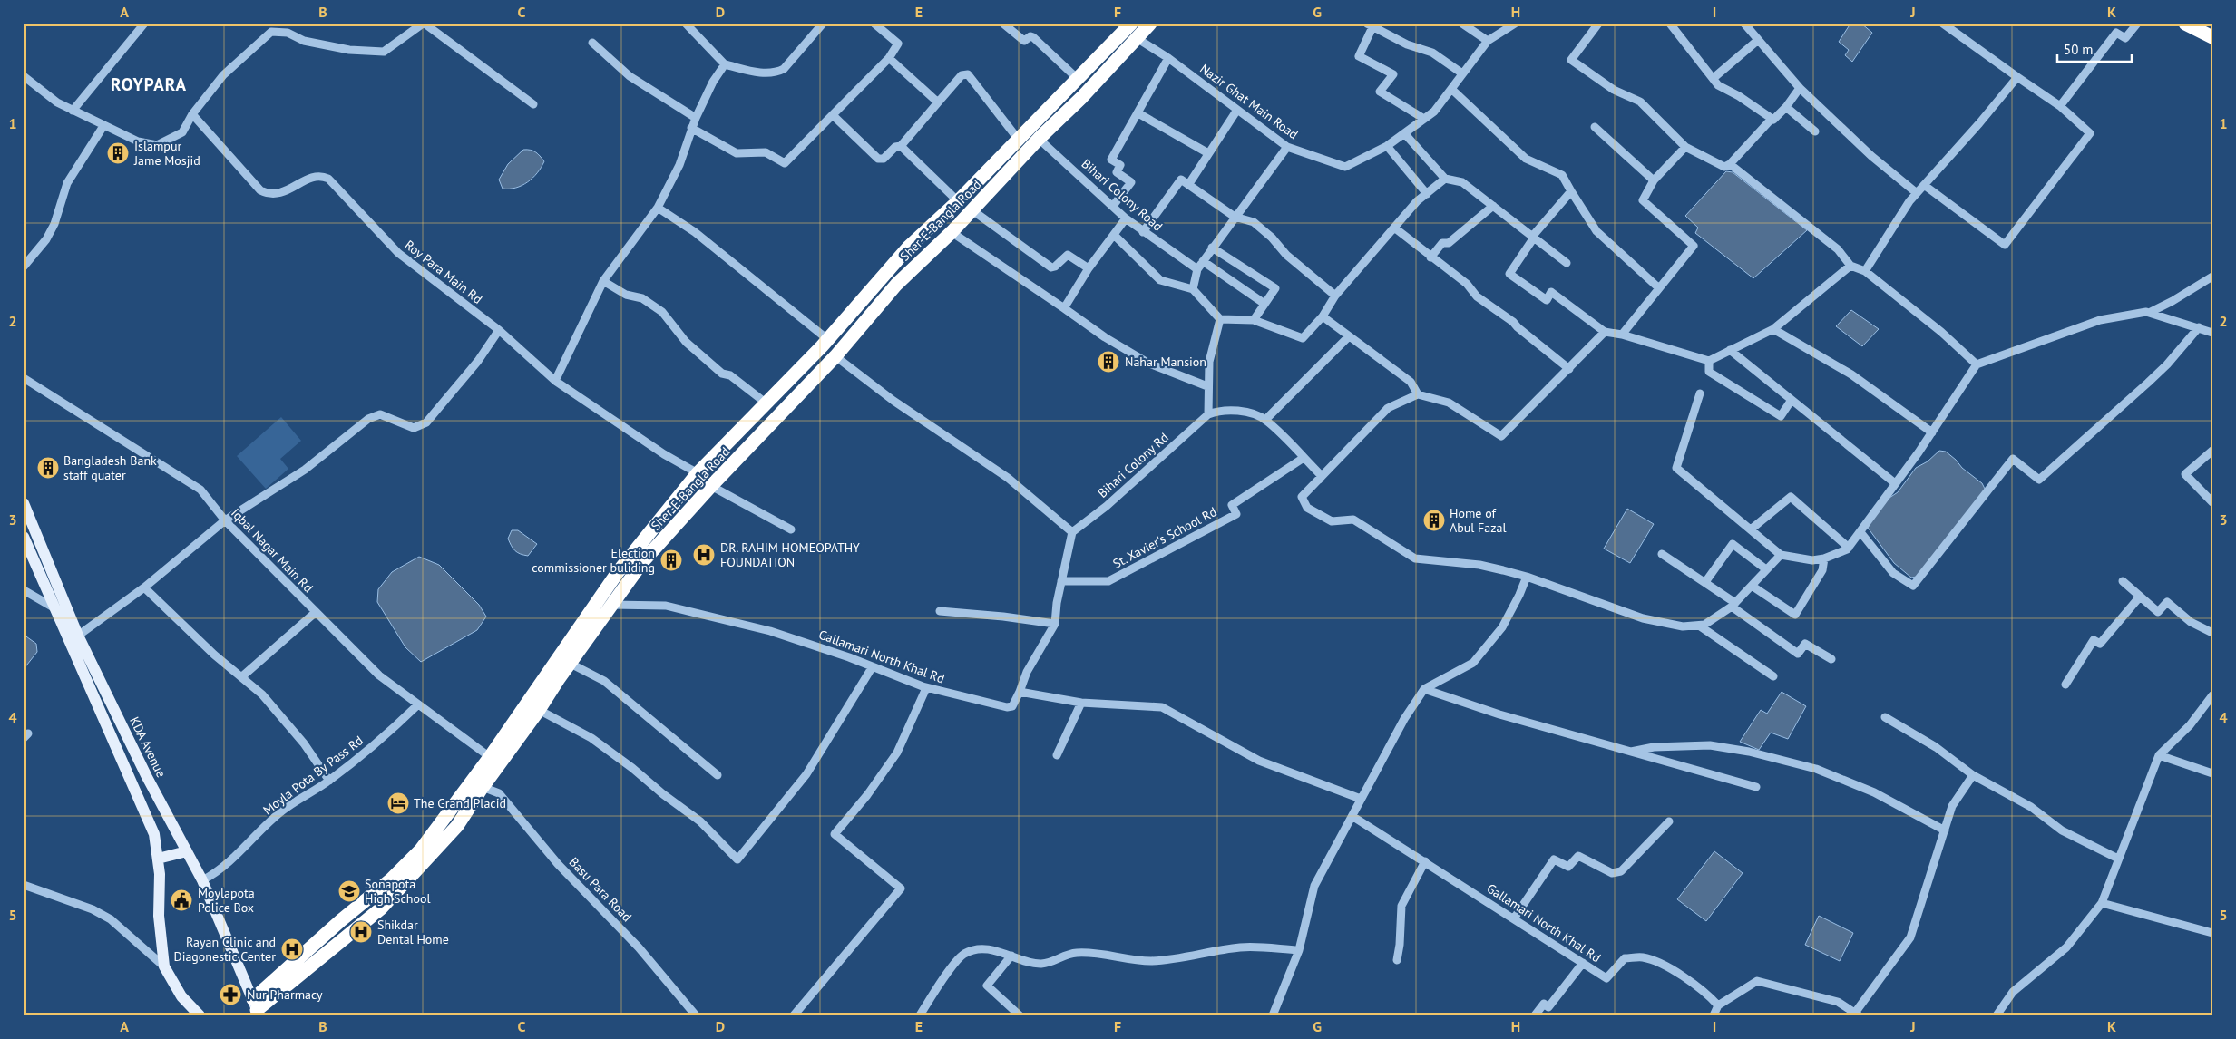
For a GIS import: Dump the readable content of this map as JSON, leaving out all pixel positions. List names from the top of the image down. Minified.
{"streets":{"highway":["Sher-E-Bangla Road"],"main road":["KDA Avenue"],"street":["Nazir Ghat Main Road","Bihari Colony Road","Roy Para Main Rd","Bihari Colony Rd","St. Xavier's School Rd","Iqbal Nagar Main Rd","Gallamari North Khal Rd","Moyla Pota By Pass Rd","Basu Para Road"]},"crossings":[["Nazir Ghat Main Road","Sher-E-Bangla Road"],["Bihari Colony Road","Sher-E-Bangla Road"],["Sher-E-Bangla Road","Roy Para Main Rd"],["Sher-E-Bangla Road","Iqbal Nagar Main Rd"],["Sher-E-Bangla Road","Gallamari North Khal Rd"],["Sher-E-Bangla Road","KDA Avenue"],["Sher-E-Bangla Road","Basu Para Road"],["Iqbal Nagar Main Rd","Moyla Pota By Pass Rd"],["KDA Avenue","Moyla Pota By Pass Rd"]],"districts":["ROYPARA"],"places":{"building":["Islampur Jame Mosjid","Nahar Mansion","Bangladesh Bank staff quater","Home of Abul Fazal","Election commissioner buliding"],"hospital":["DR. RAHIM HOMEOPATHY FOUNDATION","Shikdar Dental Home","Rayan Clinic and Diagonestic Center"],"hotel":["The Grand Placid"],"school or university":["Sonapota High School"],"public building":["Moylapota Police Box"],"pharmacy":["Nur Pharmacy"]},"scale_bar":"50 m","grid":{"columns":["A","B","C","D","E","F","G","H","I","J","K"],"rows":["1","2","3","4","5"]}}
